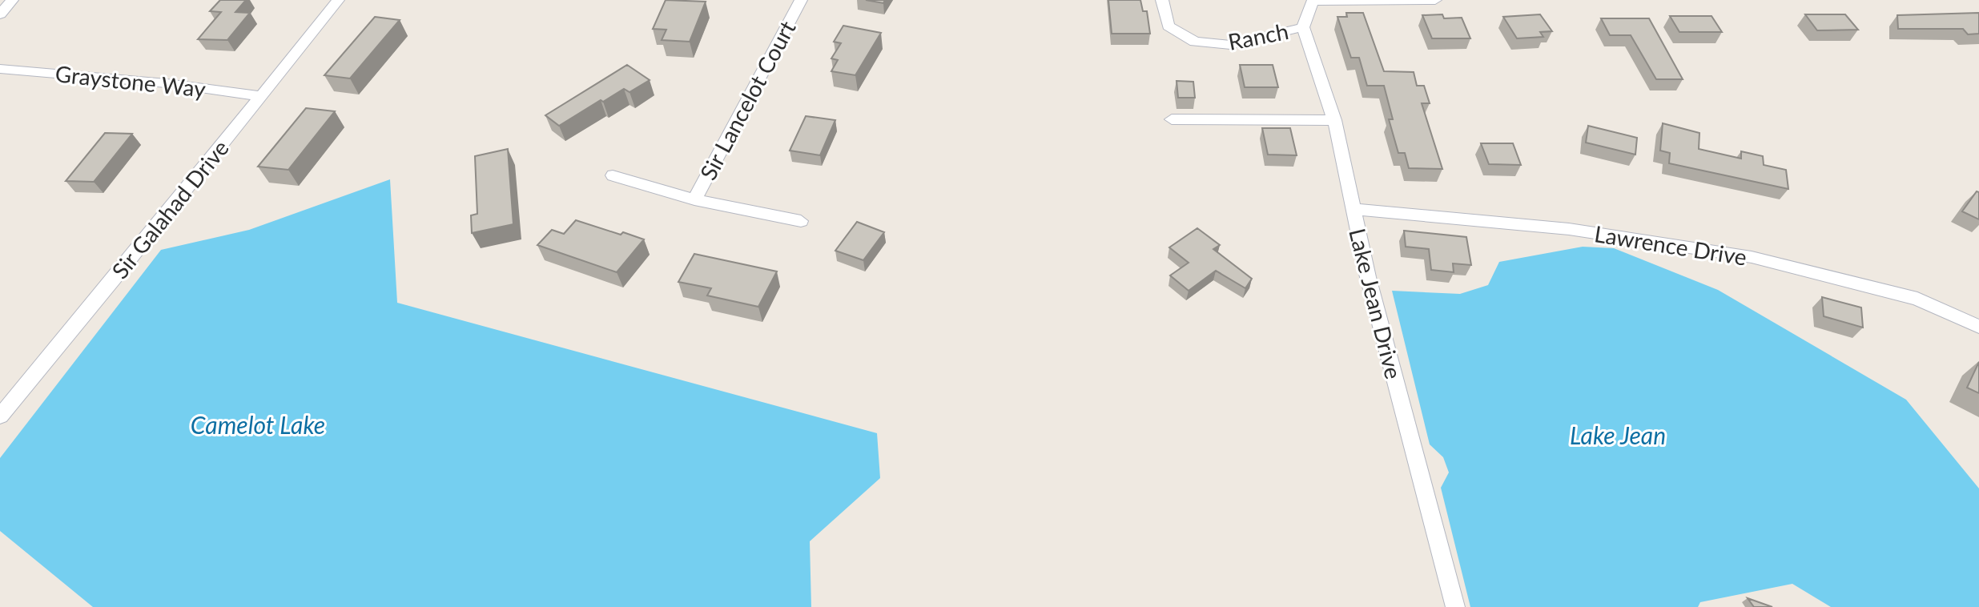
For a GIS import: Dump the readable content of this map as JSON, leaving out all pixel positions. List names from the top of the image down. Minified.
{"streets":{"street":["Ranch","Graystone Way","Sir Lancelot Court","Sir Galahad Drive","Lawrence Drive","Lake Jean Drive"]},"crossings":[["Ranch","Lake Jean Drive"],["Graystone Way","Sir Galahad Drive"],["Lawrence Drive","Lake Jean Drive"]],"water":["Camelot Lake","Lake Jean"]}
